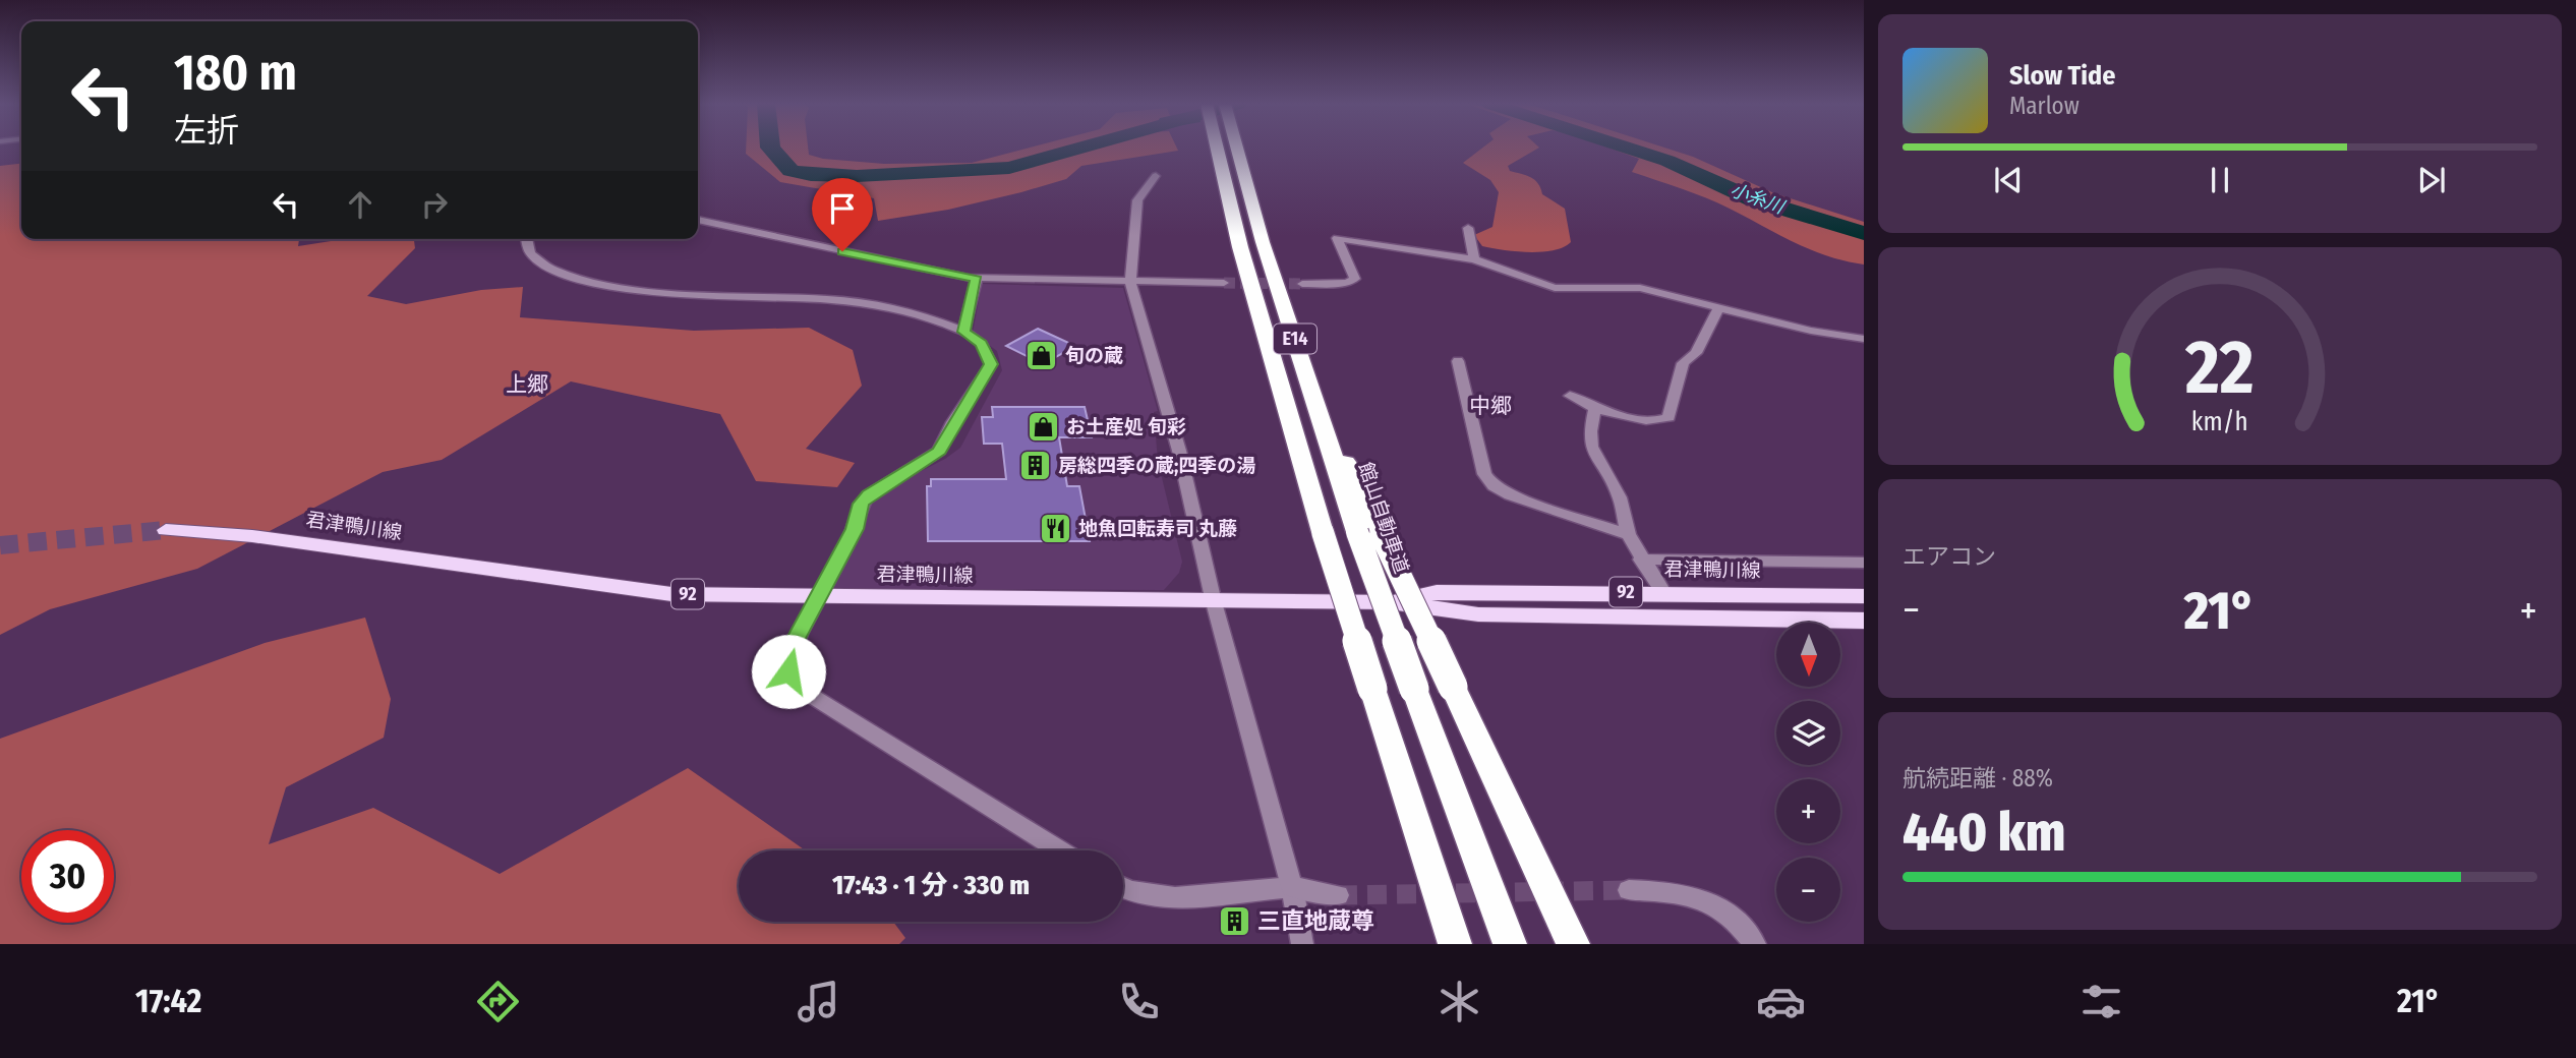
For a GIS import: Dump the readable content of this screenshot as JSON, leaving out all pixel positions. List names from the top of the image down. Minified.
{"streets":{"highway":["E14","館山自動車道"],"main road":["君津鴨川線","92"]},"crossings":[["E14","館山自動車道"]],"districts":["上郷","中郷"],"water":["小糸川"],"places":{"shop":["旬の蔵","お土産処 旬彩"],"building":["房総四季の蔵;四季の湯","三直地蔵尊"],"restaurant":["地魚回転寿司 丸藤"]},"north":"bottom","page":{"turn":["180 m","左折"],"song":["Slow Tide","Marlow"],"tile":["エアコン",["航続距離 · 88%","440 km"]],"heat":["−","21°","+"],"map_buttons":["+","−"],"limit":"30","trip":"17:43 · 1 分 · 330 m","tabs":["17:42","21°"],"gauge":["22","km/h"]}}
